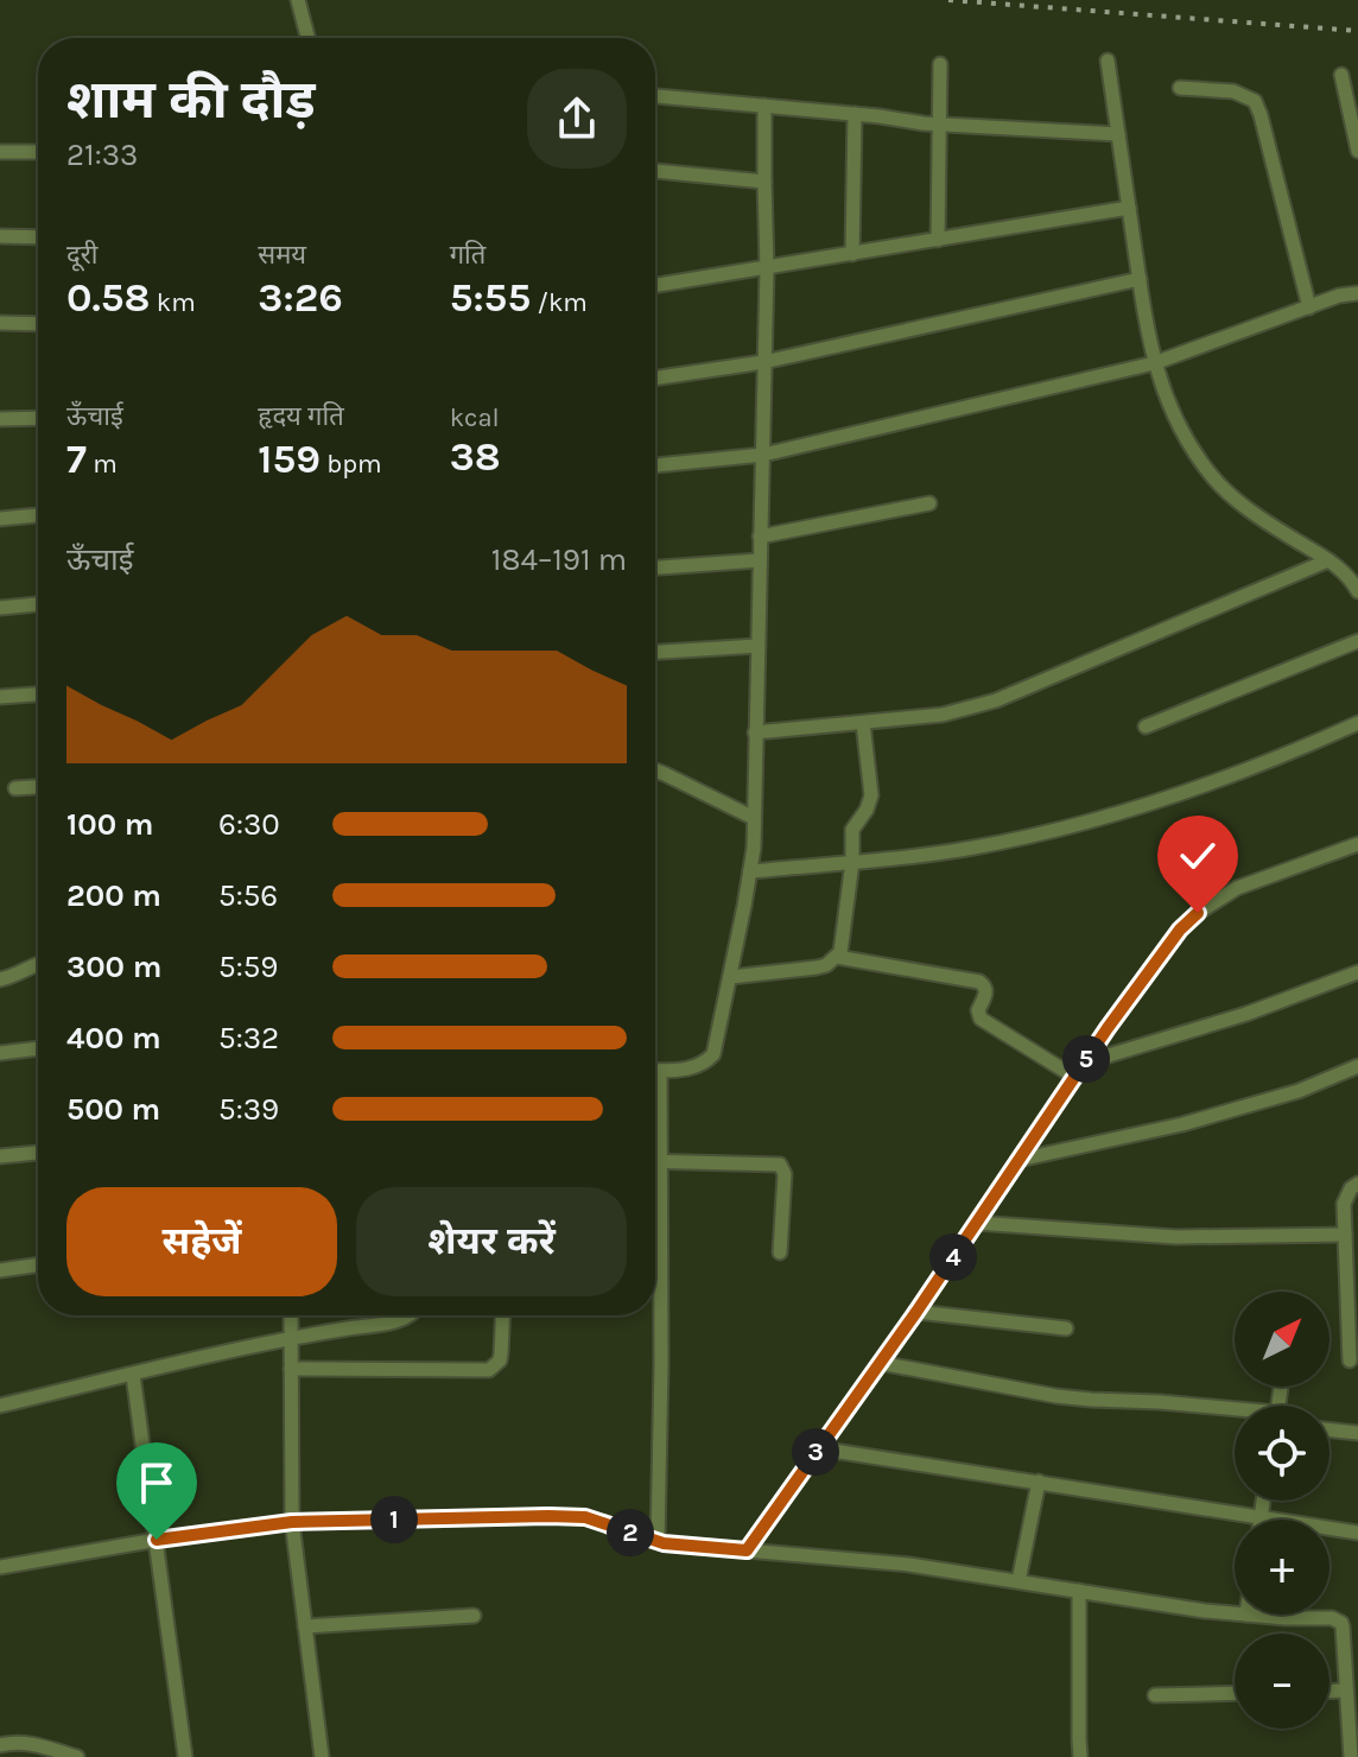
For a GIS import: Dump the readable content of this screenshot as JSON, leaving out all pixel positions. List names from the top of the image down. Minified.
{"north":"top right","page":{"heading":["शाम की दौड़","21:33"],"stats":[["दूरी","0.58 km"],["समय","3:26"],["गति","5:55 /km"],["ऊँचाई","7 m"],["हृदय गति","159 bpm"],["kcal","38"]],"chart":["ऊँचाई","184–191 m"],"list":[{"name":"100 m","note":"6:30"},{"name":"200 m","note":"5:56"},{"name":"300 m","note":"5:59"},{"name":"400 m","note":"5:32"},{"name":"500 m","note":"5:39"}],"pins":["5","4","3","1","2"],"buttons":["सहेजें","शेयर करें"],"map_buttons":["+","−"]}}
